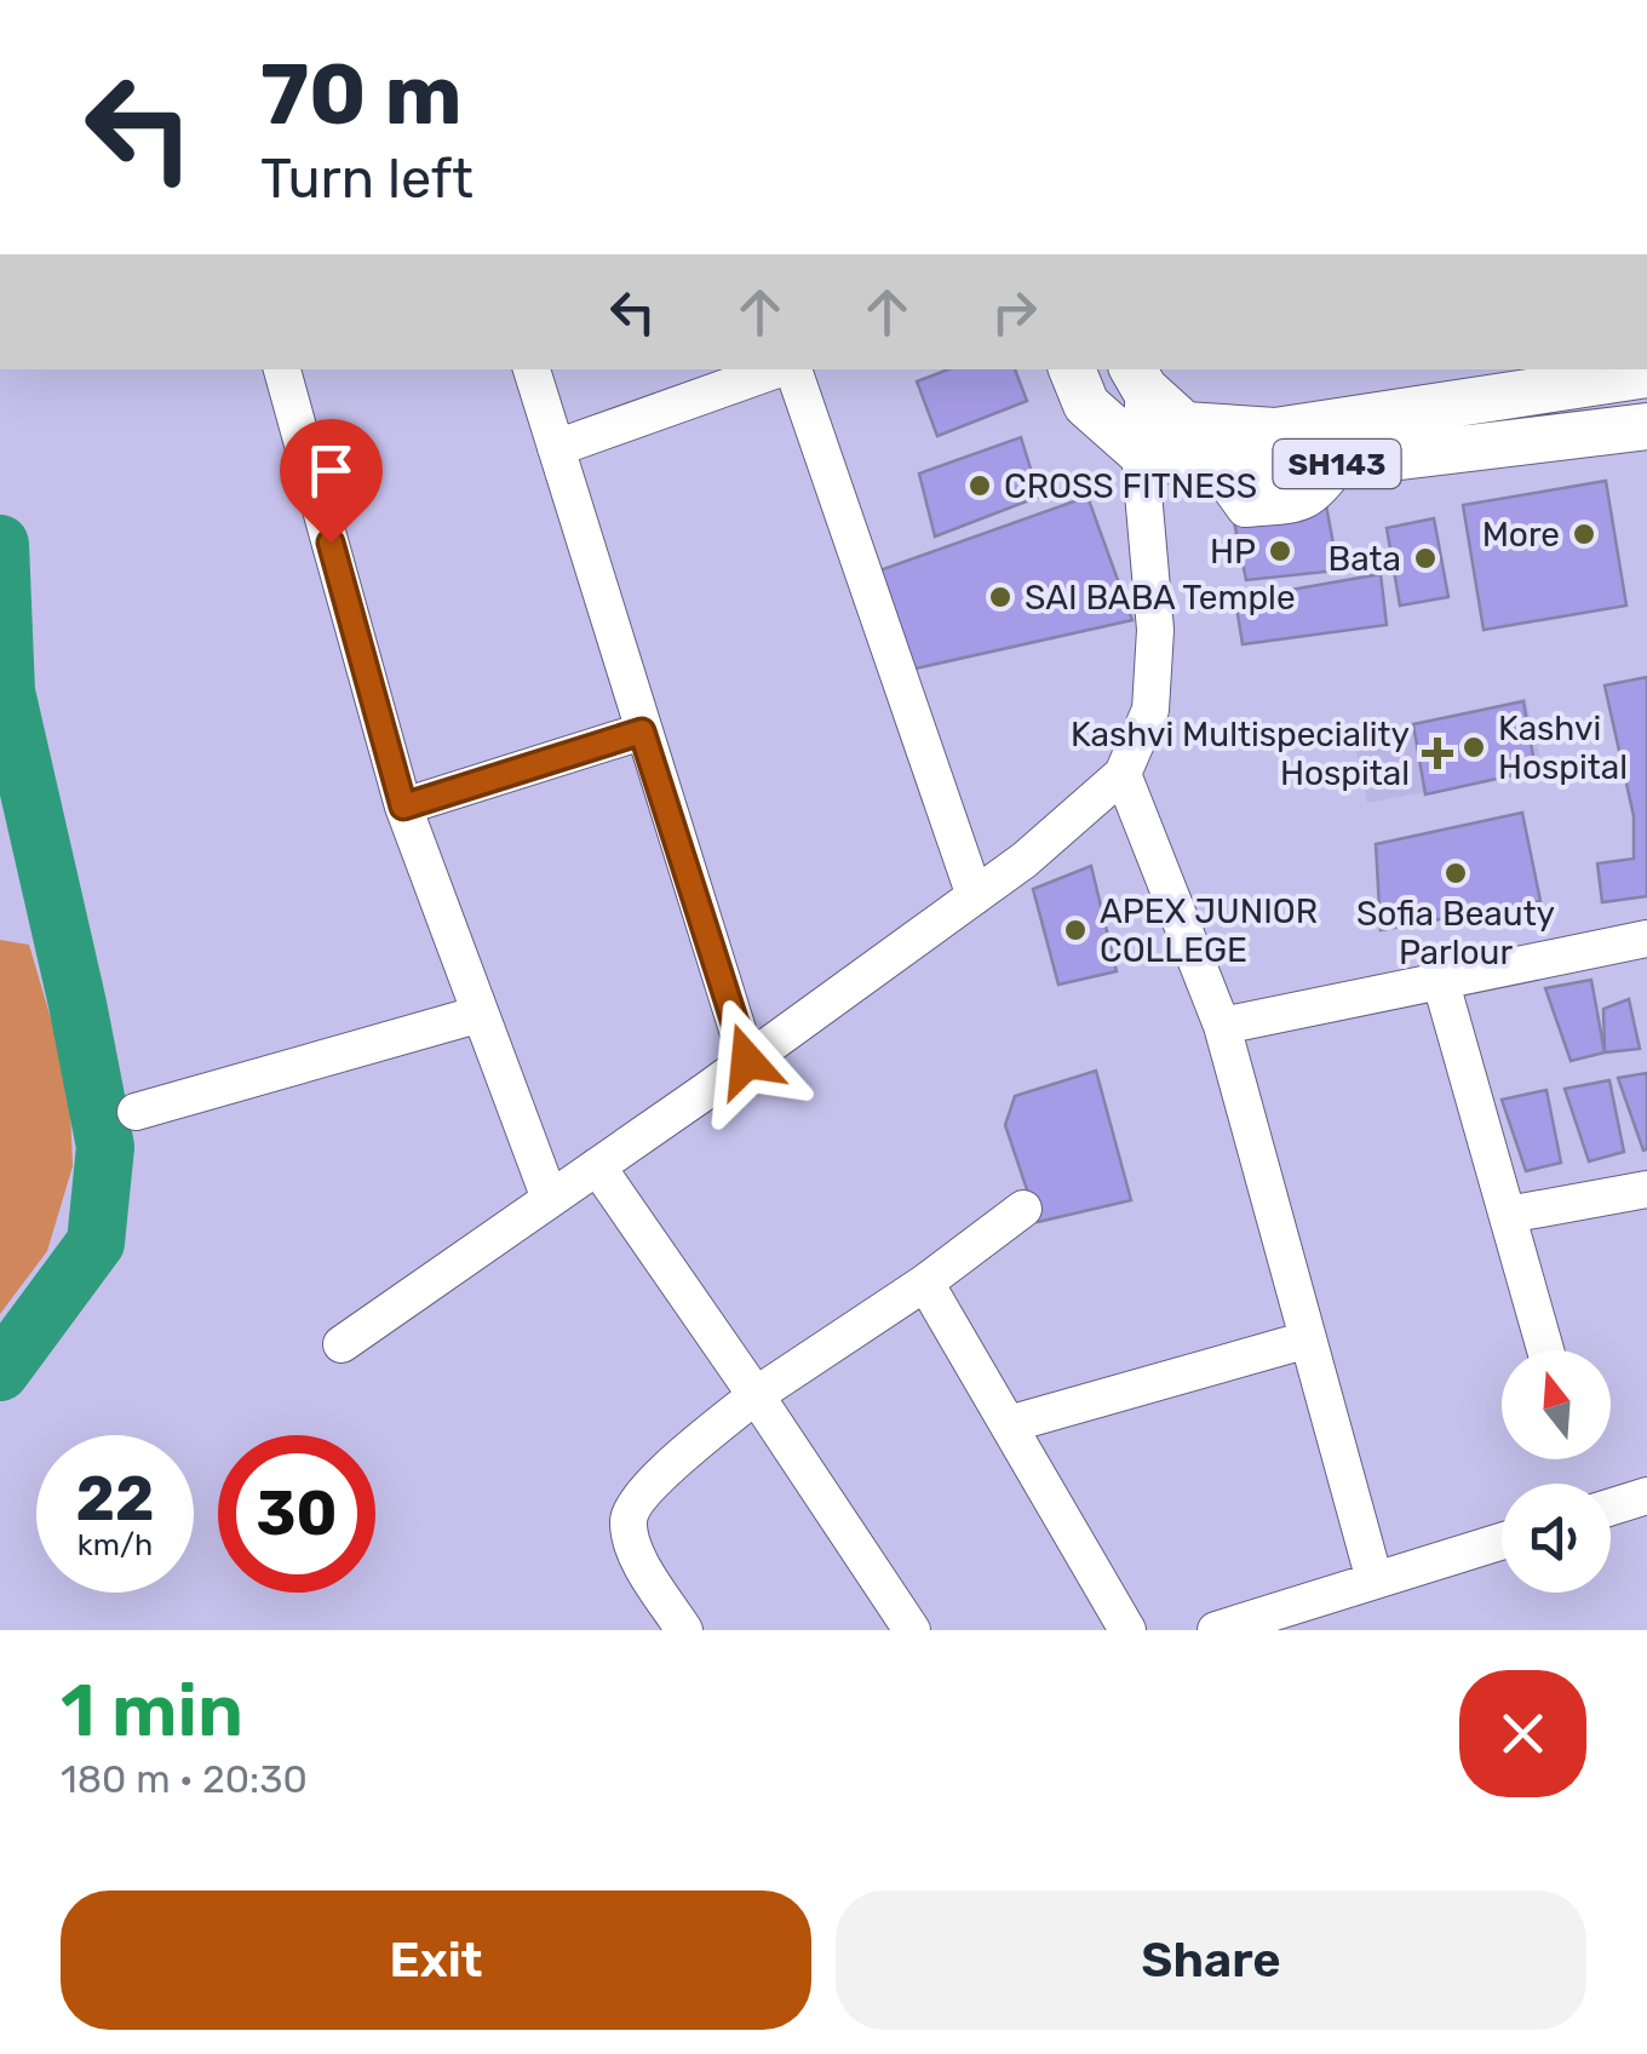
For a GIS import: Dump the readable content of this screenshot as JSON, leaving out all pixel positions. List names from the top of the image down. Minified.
{"streets":{"main road":["SH143"]},"places":{"other":["CROSS FITNESS","More","HP","Bata","SAI BABA Temple","Kashvi Hospital","Sofia Beauty Parlour","APEX JUNIOR COLLEGE"],"health":["Kashvi Multispeciality Hospital"]},"north":"top","page":{"turn":["70 m","Turn left"],"speed":"22 km/h","limit":"30","heading":["1 min","180 m · 20:30"],"buttons":["Exit","Share"]}}
